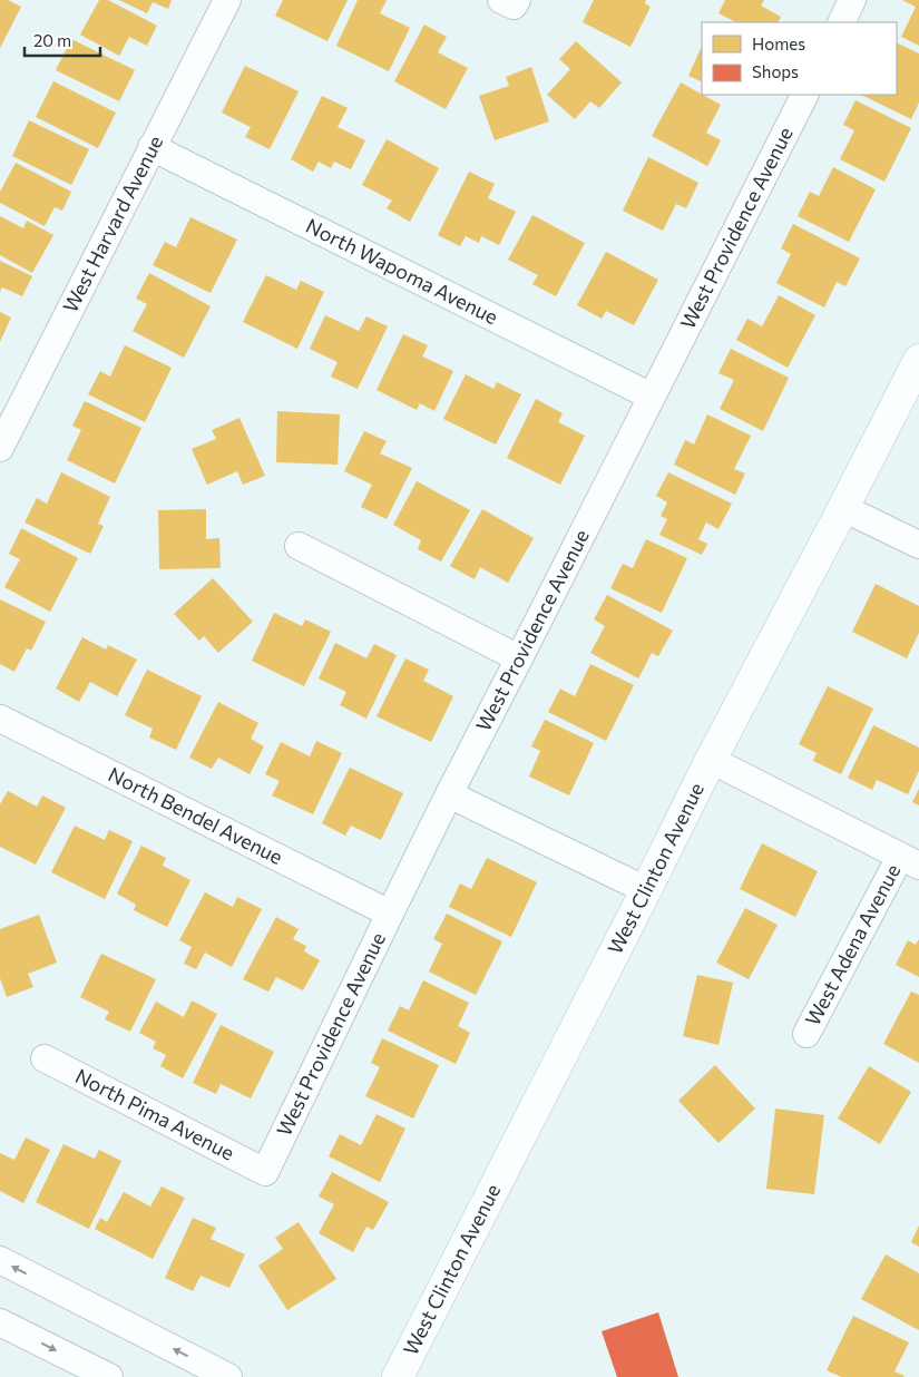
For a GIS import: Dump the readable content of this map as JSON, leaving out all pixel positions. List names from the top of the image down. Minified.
{"streets":{"main road":["West Clinton Avenue"],"street":["West Harvard Avenue","West Providence Avenue","North Wapoma Avenue","North Bendel Avenue","West Adena Avenue","North Pima Avenue"]},"crossings":[["West Harvard Avenue","North Wapoma Avenue"],["West Providence Avenue","North Wapoma Avenue"],["West Providence Avenue","North Bendel Avenue"],["West Providence Avenue","North Pima Avenue"]],"legend":["Homes","Shops"],"scale_bar":"20 m"}
